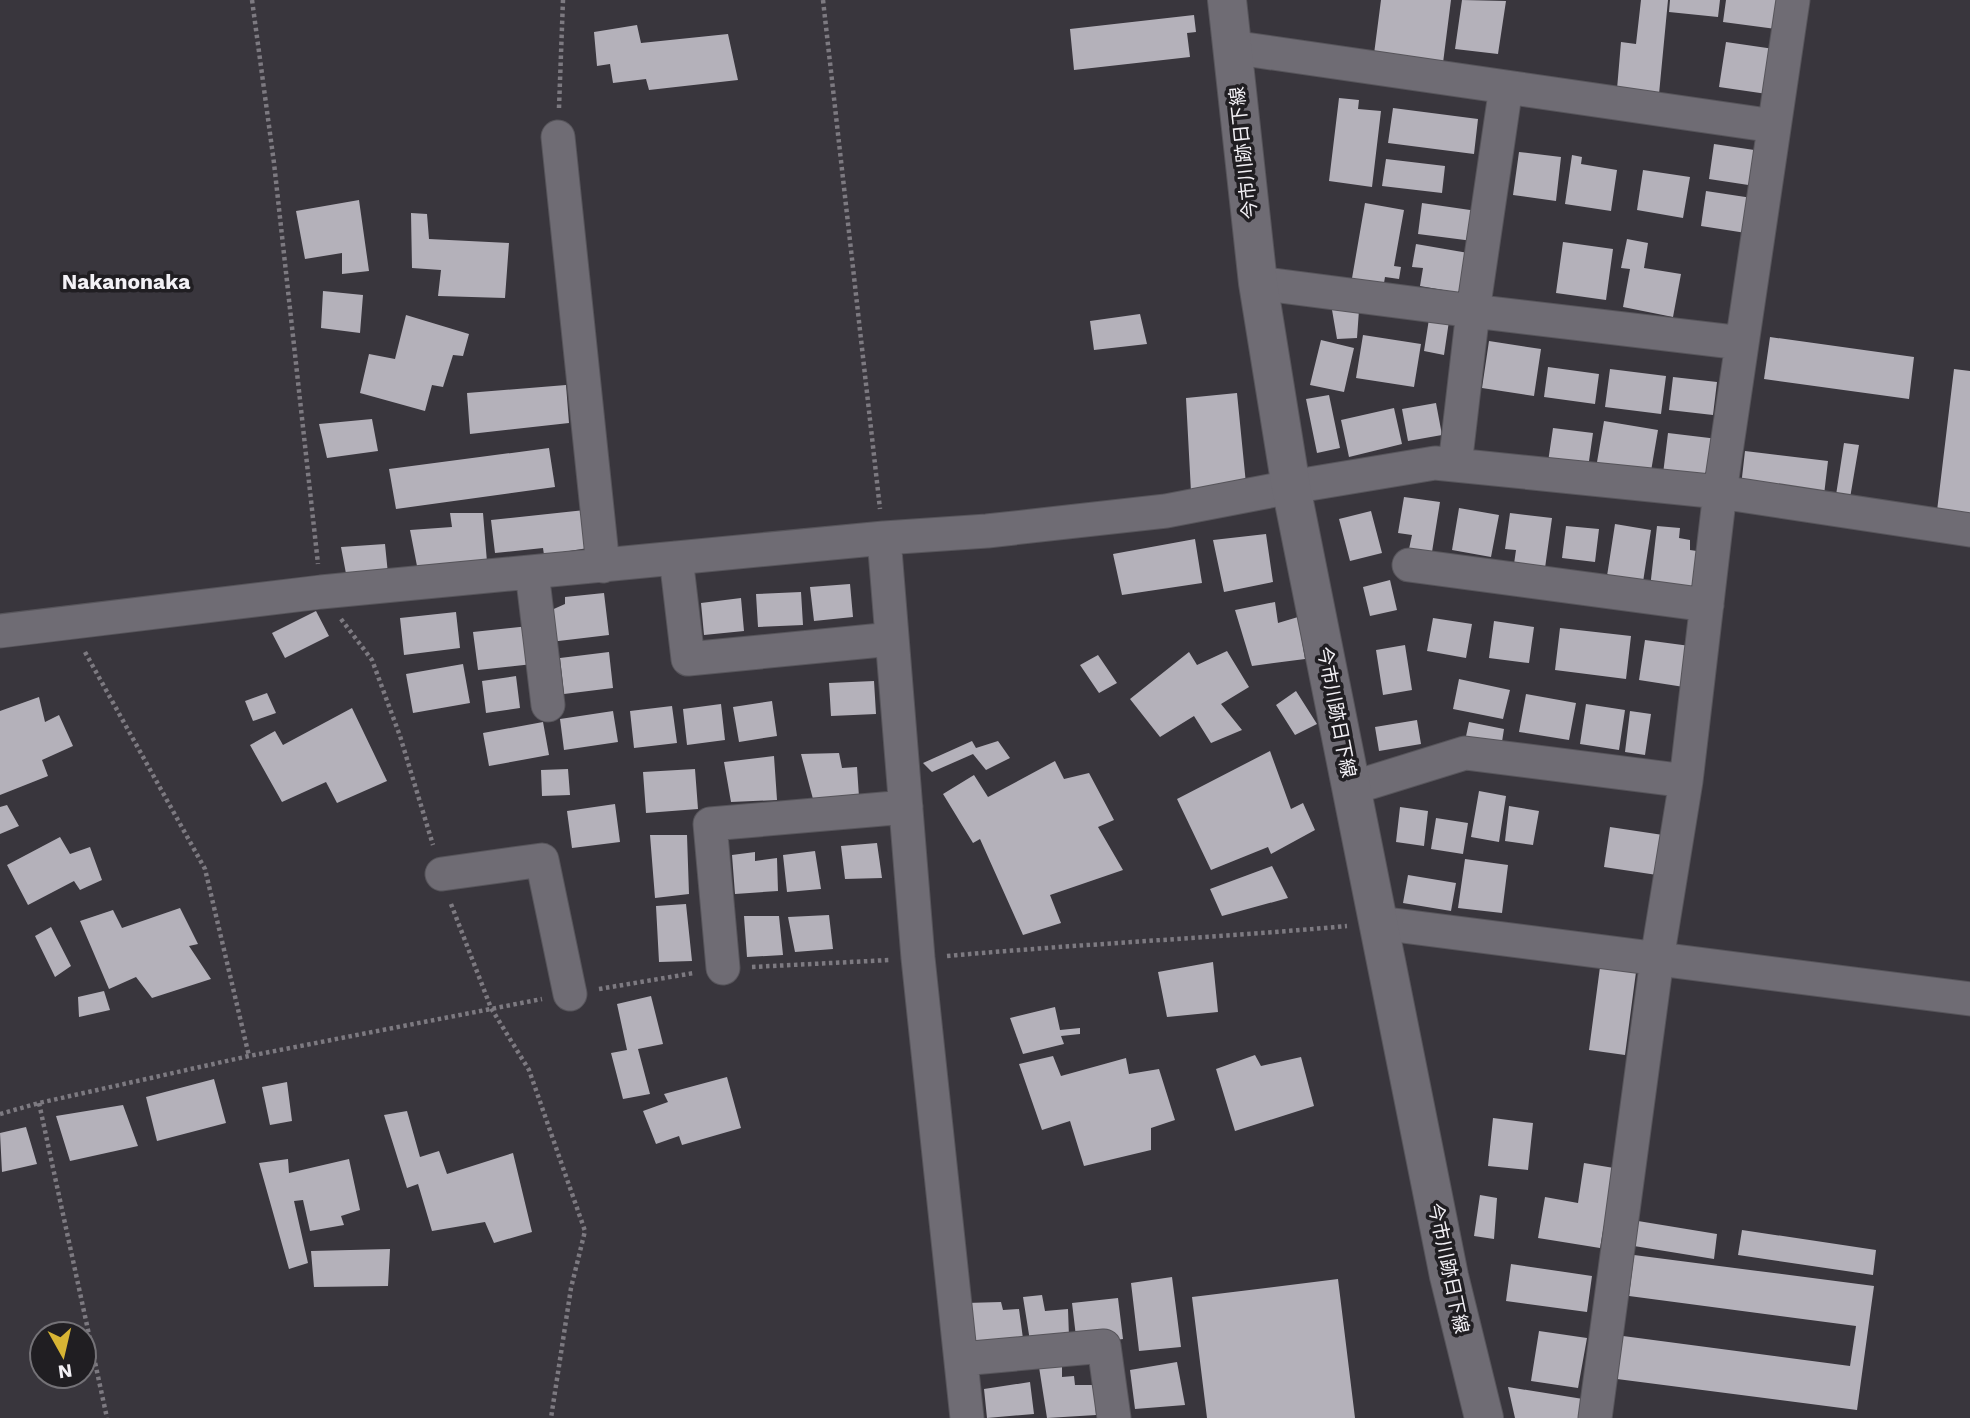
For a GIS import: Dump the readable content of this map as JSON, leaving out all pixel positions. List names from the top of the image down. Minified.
{"streets":{"street":["今市川跡日下線"]},"districts":["Nakanonaka"],"north":"bottom"}
